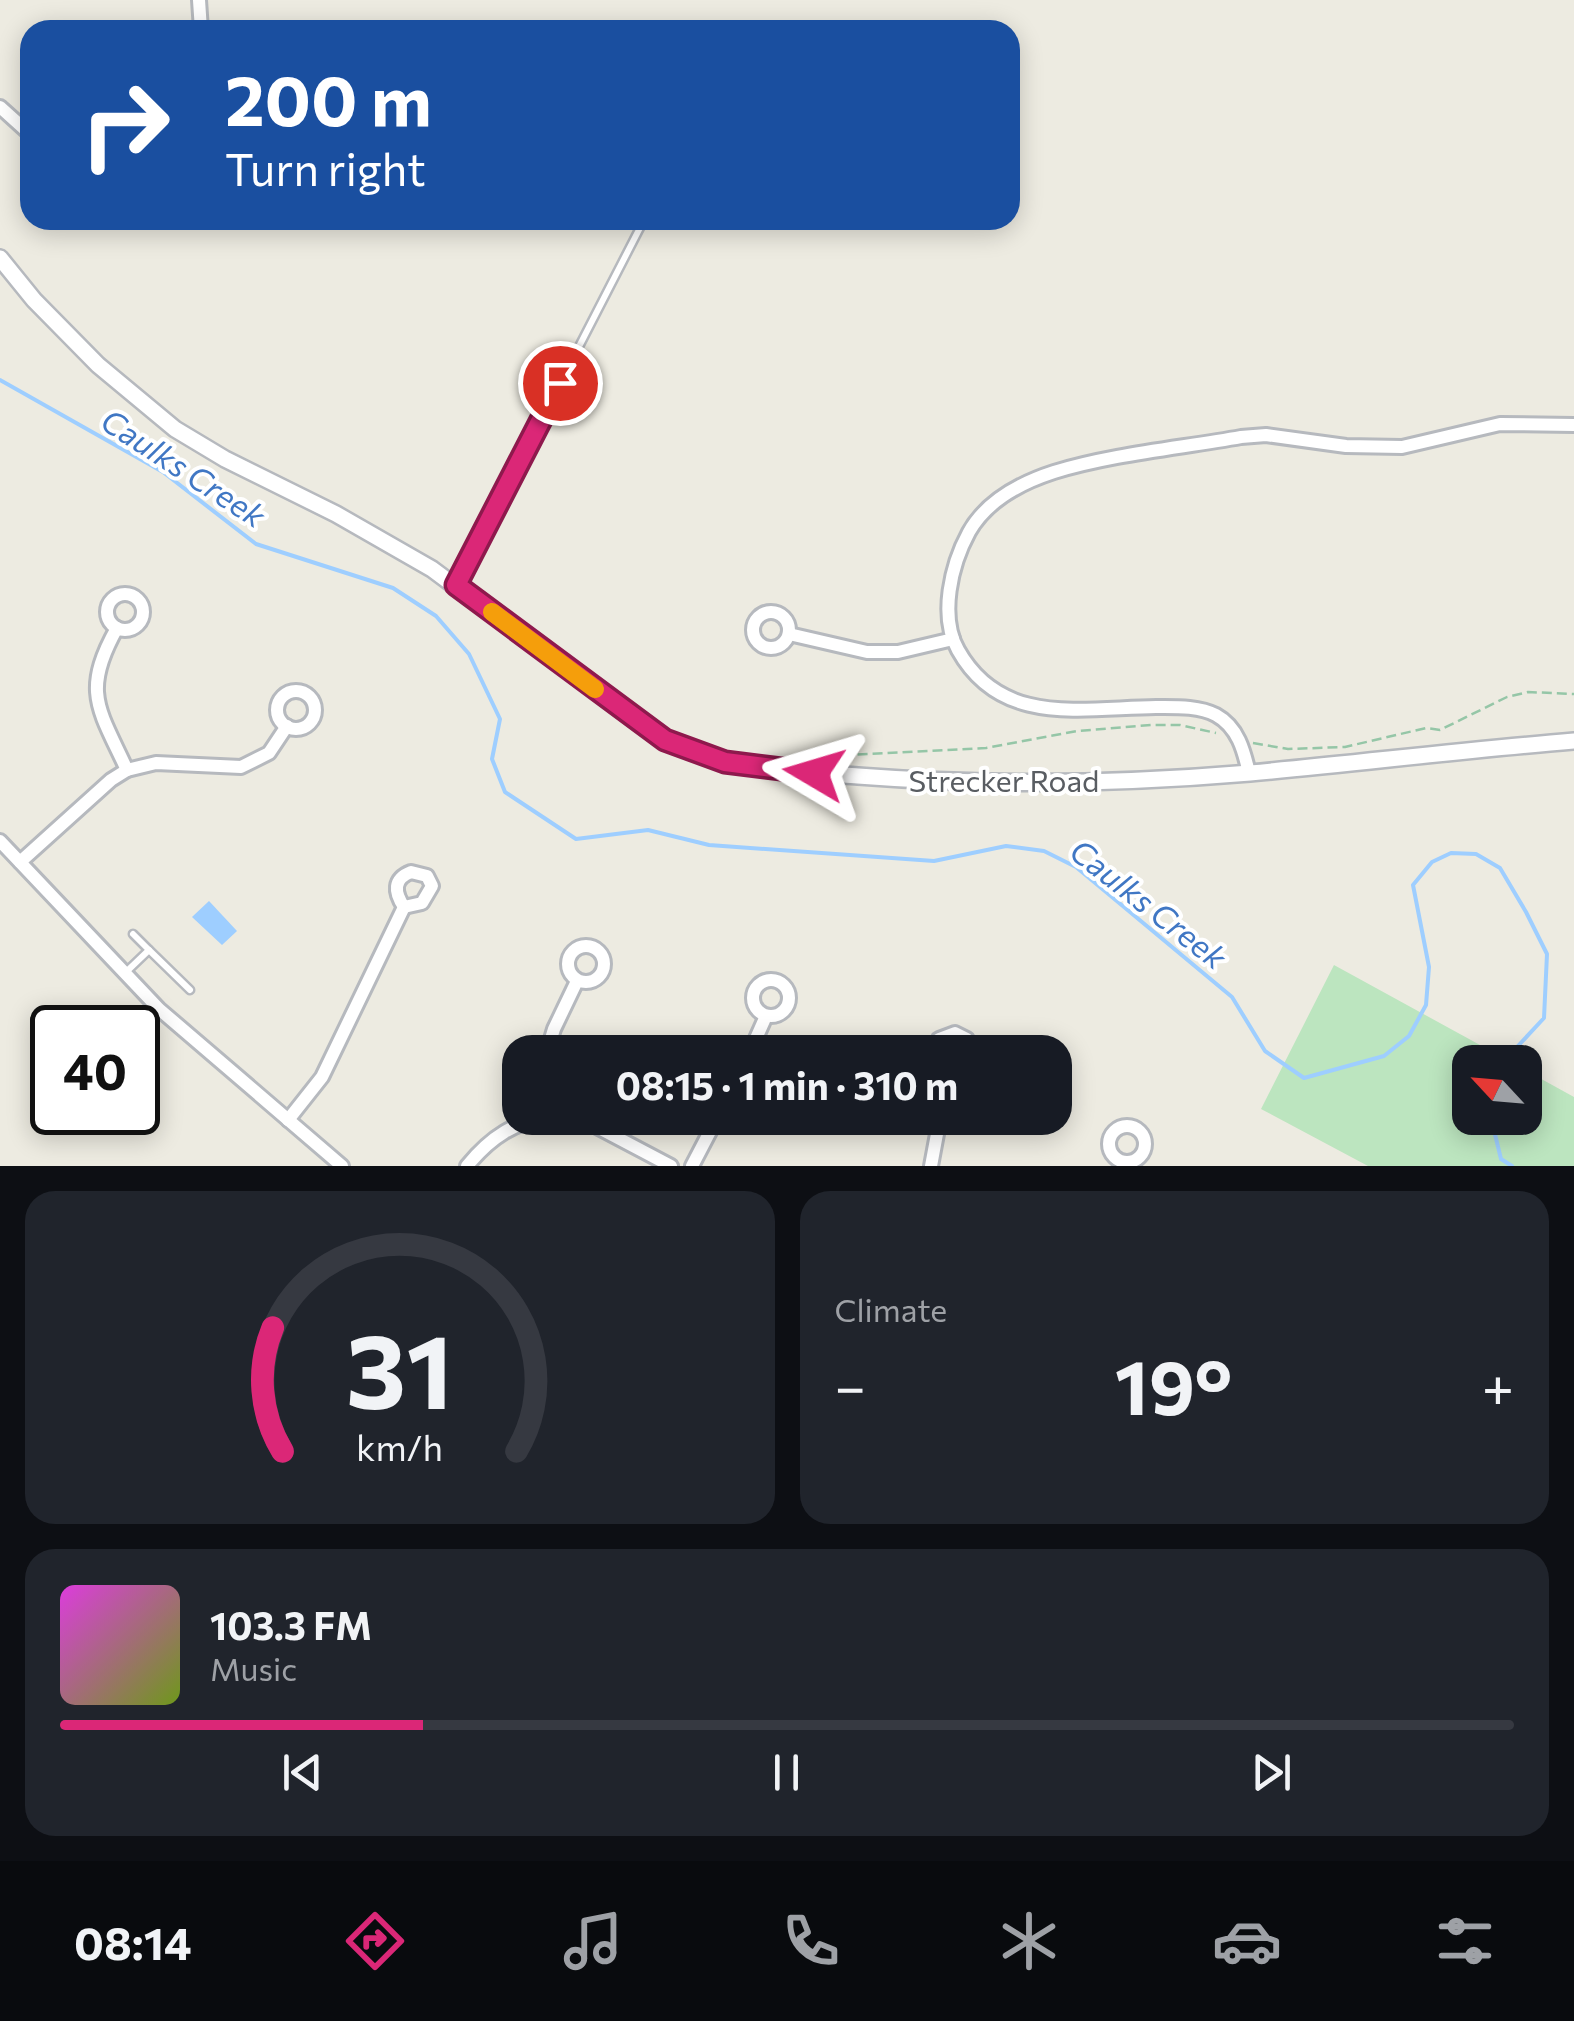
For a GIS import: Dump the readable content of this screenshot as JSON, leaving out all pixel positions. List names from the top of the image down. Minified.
{"streets":{"street":["Strecker Road"]},"water":["Caulks Creek"],"north":"top left","page":{"turn":["200 m","Turn right"],"limit":"40","trip":"08:15 · 1 min · 310 m","tile":"Climate","heat":["−","19°","+"],"song":["103.3 FM","Music"],"tabs":"08:14","gauge":["31","km/h"]}}
